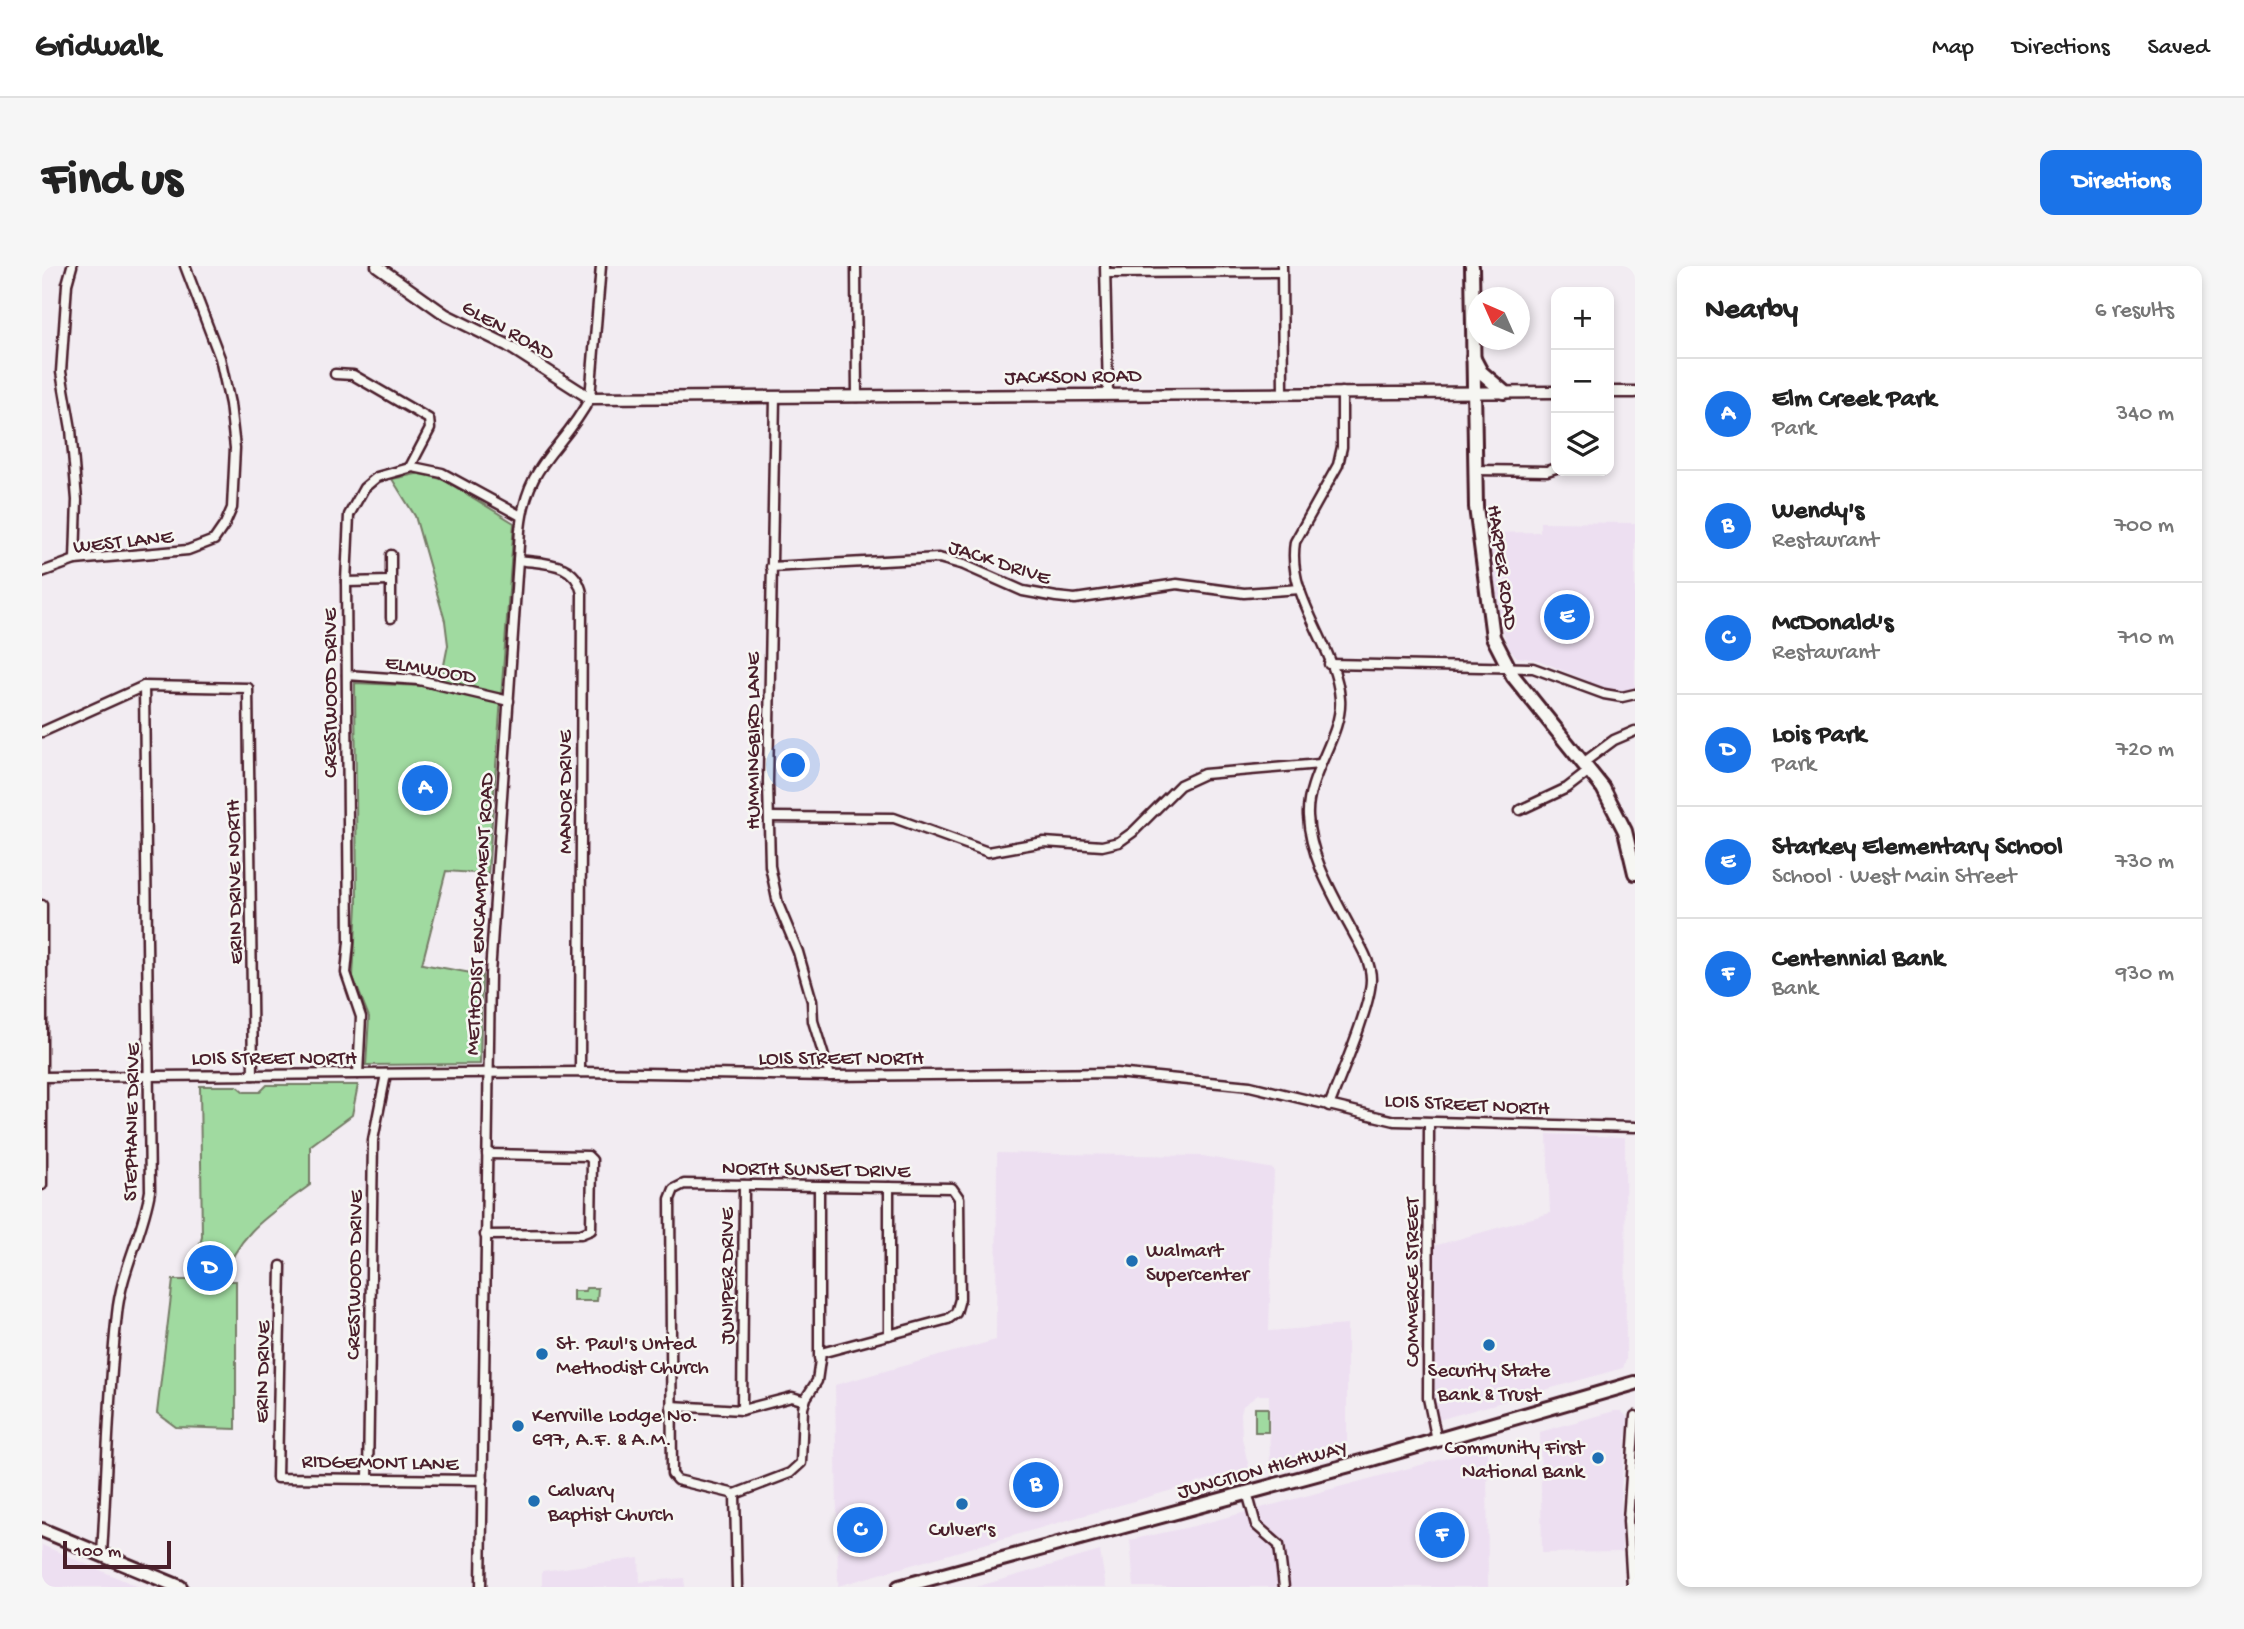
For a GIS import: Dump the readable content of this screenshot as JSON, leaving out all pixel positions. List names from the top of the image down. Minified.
{"streets":{"main road":["HARPER ROAD","JUNCTION HIGHWAY"],"street":["GLEN ROAD","JACKSON ROAD","WEST LANE","JACK DRIVE","ELMWOOD","CRESTWOOD DRIVE","HUMMINGBIRD LANE","MANOR DRIVE","ERIN DRIVE NORTH","METHODIST ENCAMPMENT ROAD","LOIS STREET NORTH","STEPHANIE DRIVE","NORTH SUNSET DRIVE","JUNIPER DRIVE","COMMERCE STREET","ERIN DRIVE","RIDGEMONT LANE"]},"crossings":[["GLEN ROAD","JACKSON ROAD"],["GLEN ROAD","METHODIST ENCAMPMENT ROAD"],["JACKSON ROAD","HARPER ROAD"],["JACKSON ROAD","HUMMINGBIRD LANE"],["JACKSON ROAD","METHODIST ENCAMPMENT ROAD"],["JACK DRIVE","HUMMINGBIRD LANE"],["ELMWOOD","CRESTWOOD DRIVE"],["ELMWOOD","METHODIST ENCAMPMENT ROAD"],["CRESTWOOD DRIVE","METHODIST ENCAMPMENT ROAD"],["CRESTWOOD DRIVE","LOIS STREET NORTH"],["CRESTWOOD DRIVE","RIDGEMONT LANE"],["HUMMINGBIRD LANE","LOIS STREET NORTH"],["MANOR DRIVE","METHODIST ENCAMPMENT ROAD"],["MANOR DRIVE","LOIS STREET NORTH"],["ERIN DRIVE NORTH","LOIS STREET NORTH"],["ERIN DRIVE NORTH","STEPHANIE DRIVE"],["METHODIST ENCAMPMENT ROAD","LOIS STREET NORTH"],["METHODIST ENCAMPMENT ROAD","RIDGEMONT LANE"],["LOIS STREET NORTH","STEPHANIE DRIVE"],["LOIS STREET NORTH","COMMERCE STREET"],["NORTH SUNSET DRIVE","JUNIPER DRIVE"],["COMMERCE STREET","JUNCTION HIGHWAY"],["ERIN DRIVE","RIDGEMONT LANE"]],"places":["Walmart Supercenter","Security State Bank & Trust","St. Paul's Unted Methodist Church","Kerrville Lodge No. 697, A.F. & A.M.","Community First National Bank","Calvary Baptist Church","Culver's"],"scale_bar":"100 m","north":"top left","page":{"header":"Gridwalk","nav":["Map","Directions","Saved"],"buttons":"Directions","title":"Find us","heading":["Nearby","6 results"],"map_buttons":["+","−"],"list":[{"mark":"A","name":"Elm Creek Park","note":"Park","value":"340 m"},{"mark":"B","name":"Wendy's","note":"Restaurant","value":"700 m"},{"mark":"C","name":"McDonald's","note":"Restaurant","value":"710 m"},{"mark":"D","name":"Lois Park","note":"Park","value":"720 m"},{"mark":"E","name":"Starkey Elementary School","note":"School · West Main Street","value":"730 m"},{"mark":"F","name":"Centennial Bank","note":"Bank","value":"930 m"}],"pins":["E","A","D","B","C","F"],"scale":"100 m"}}
